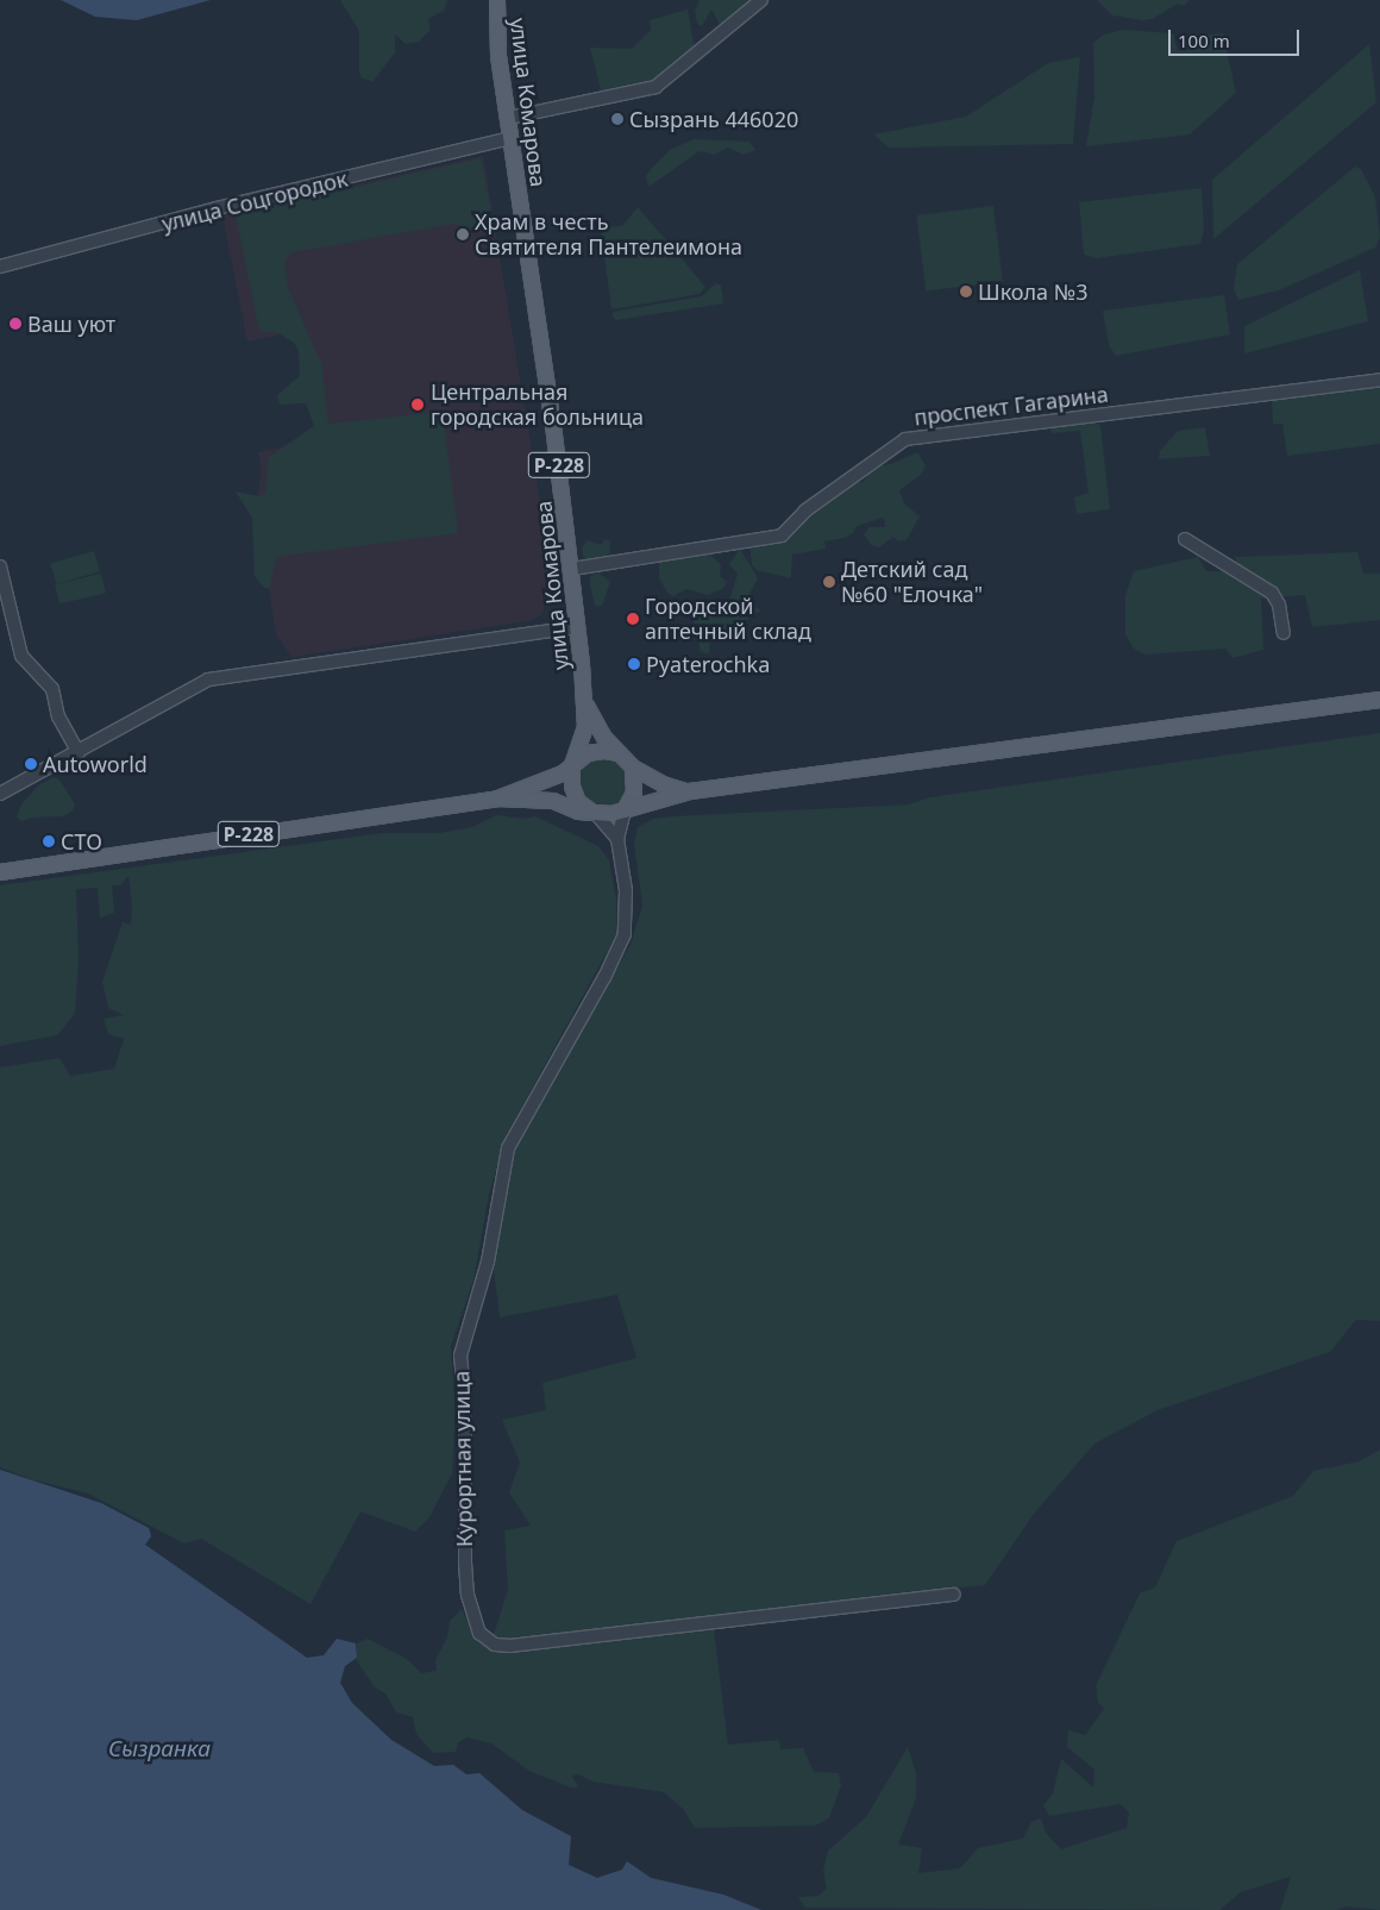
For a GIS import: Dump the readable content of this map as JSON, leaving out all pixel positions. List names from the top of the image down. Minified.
{"streets":{"main road":["улица Комарова","Р-228"],"street":["улица Соцгородок","проспект Гагарина","Курортная улица"]},"crossings":[["улица Комарова","улица Соцгородок"],["улица Комарова","проспект Гагарина"],["улица Комарова","Р-228"],["Р-228","Курортная улица"]],"water":["Сызранка"],"places":["Сызрань 446020","Храм в честь Святителя Пантелеимона","Школа №3","Ваш уют","Центральная городская больница","Детский сад №60 \"Елочка\"","Городской аптечный склад","Pyaterochka","Autoworld","СТО"],"scale_bar":"100 m"}
